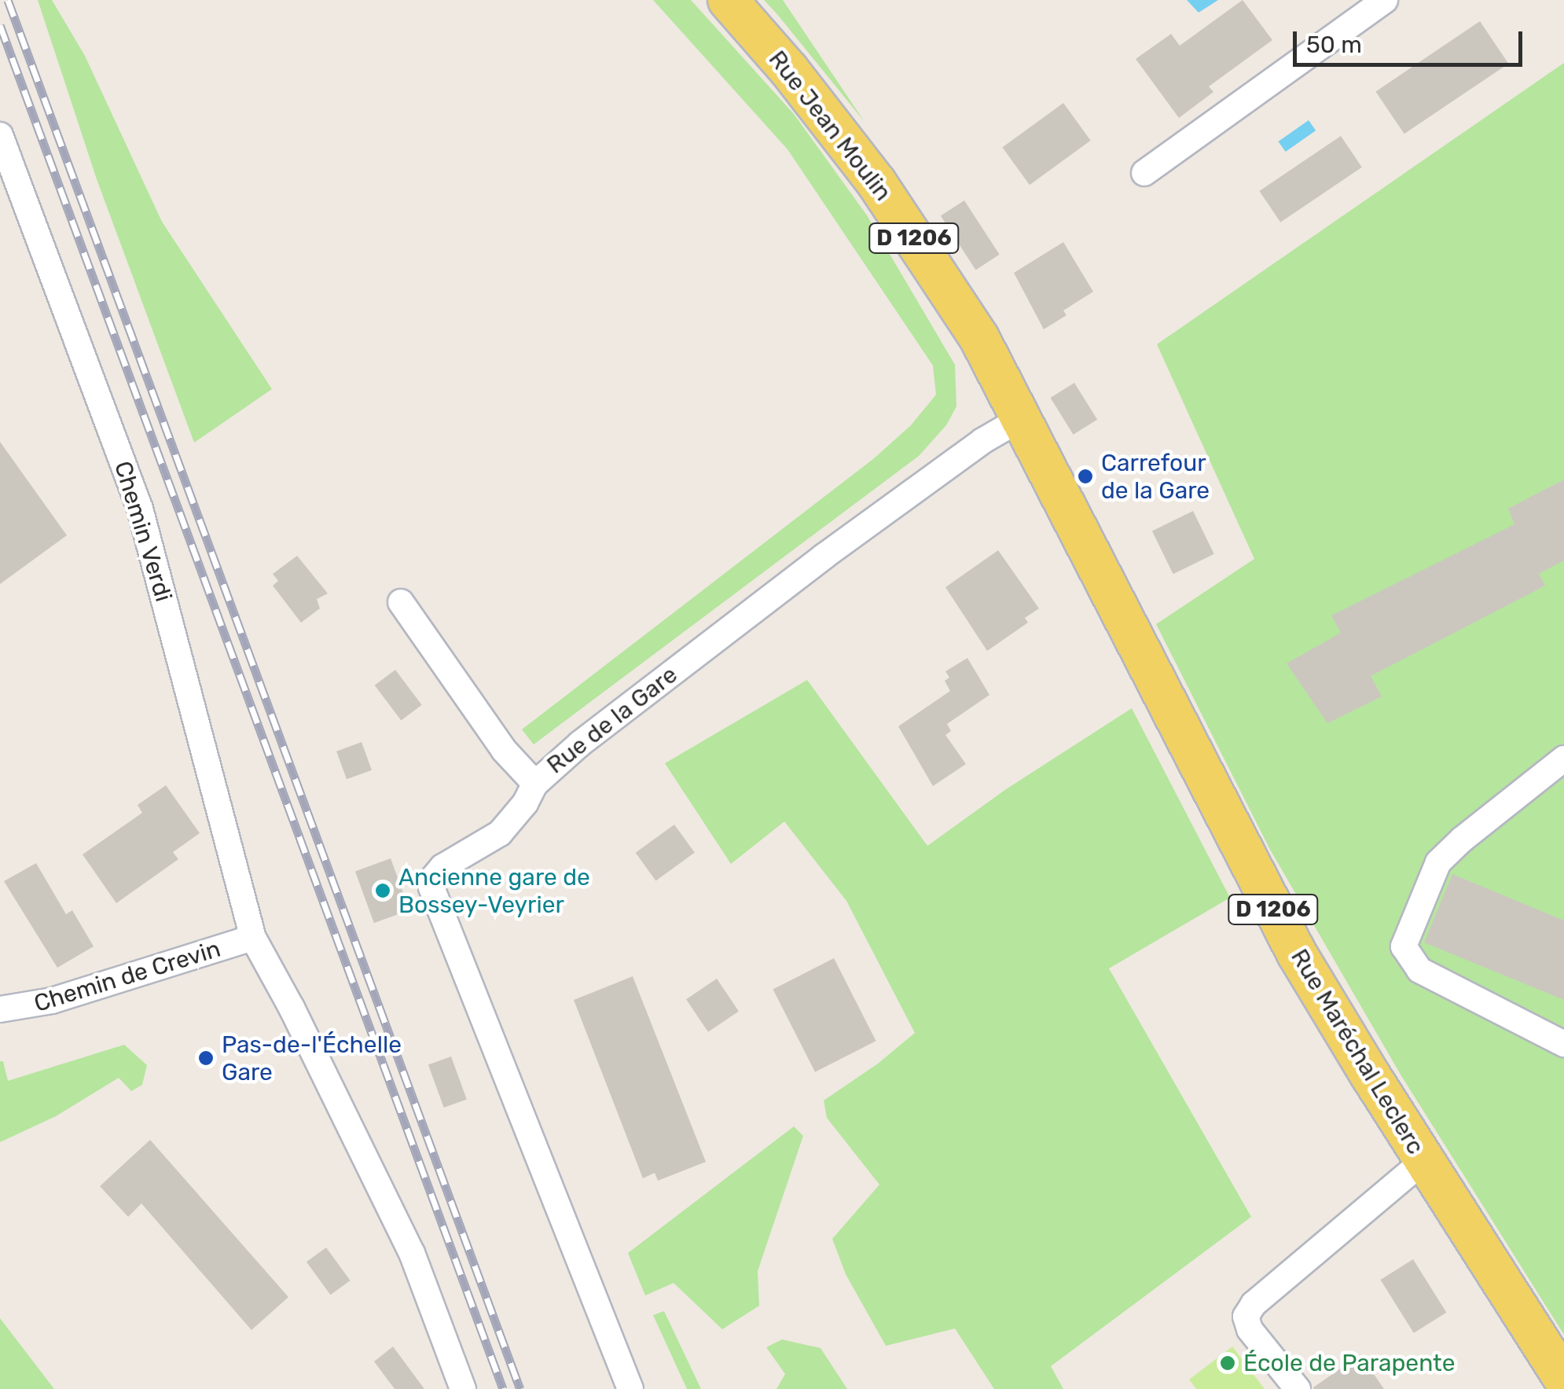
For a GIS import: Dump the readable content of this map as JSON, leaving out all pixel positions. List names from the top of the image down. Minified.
{"streets":{"main road":["Rue Jean Moulin","D 1206","Rue Maréchal Leclerc"],"street":["Chemin Verdi","Rue de la Gare","Chemin de Crevin"]},"crossings":[["Rue Jean Moulin","Rue de la Gare"],["Rue Jean Moulin","Rue Maréchal Leclerc"],["Chemin Verdi","Chemin de Crevin"],["Rue de la Gare","Rue Maréchal Leclerc"]],"places":["Carrefour de la Gare","Ancienne gare de Bossey-Veyrier","Pas-de-l'Échelle Gare","École de Parapente"],"scale_bar":"50 m"}
